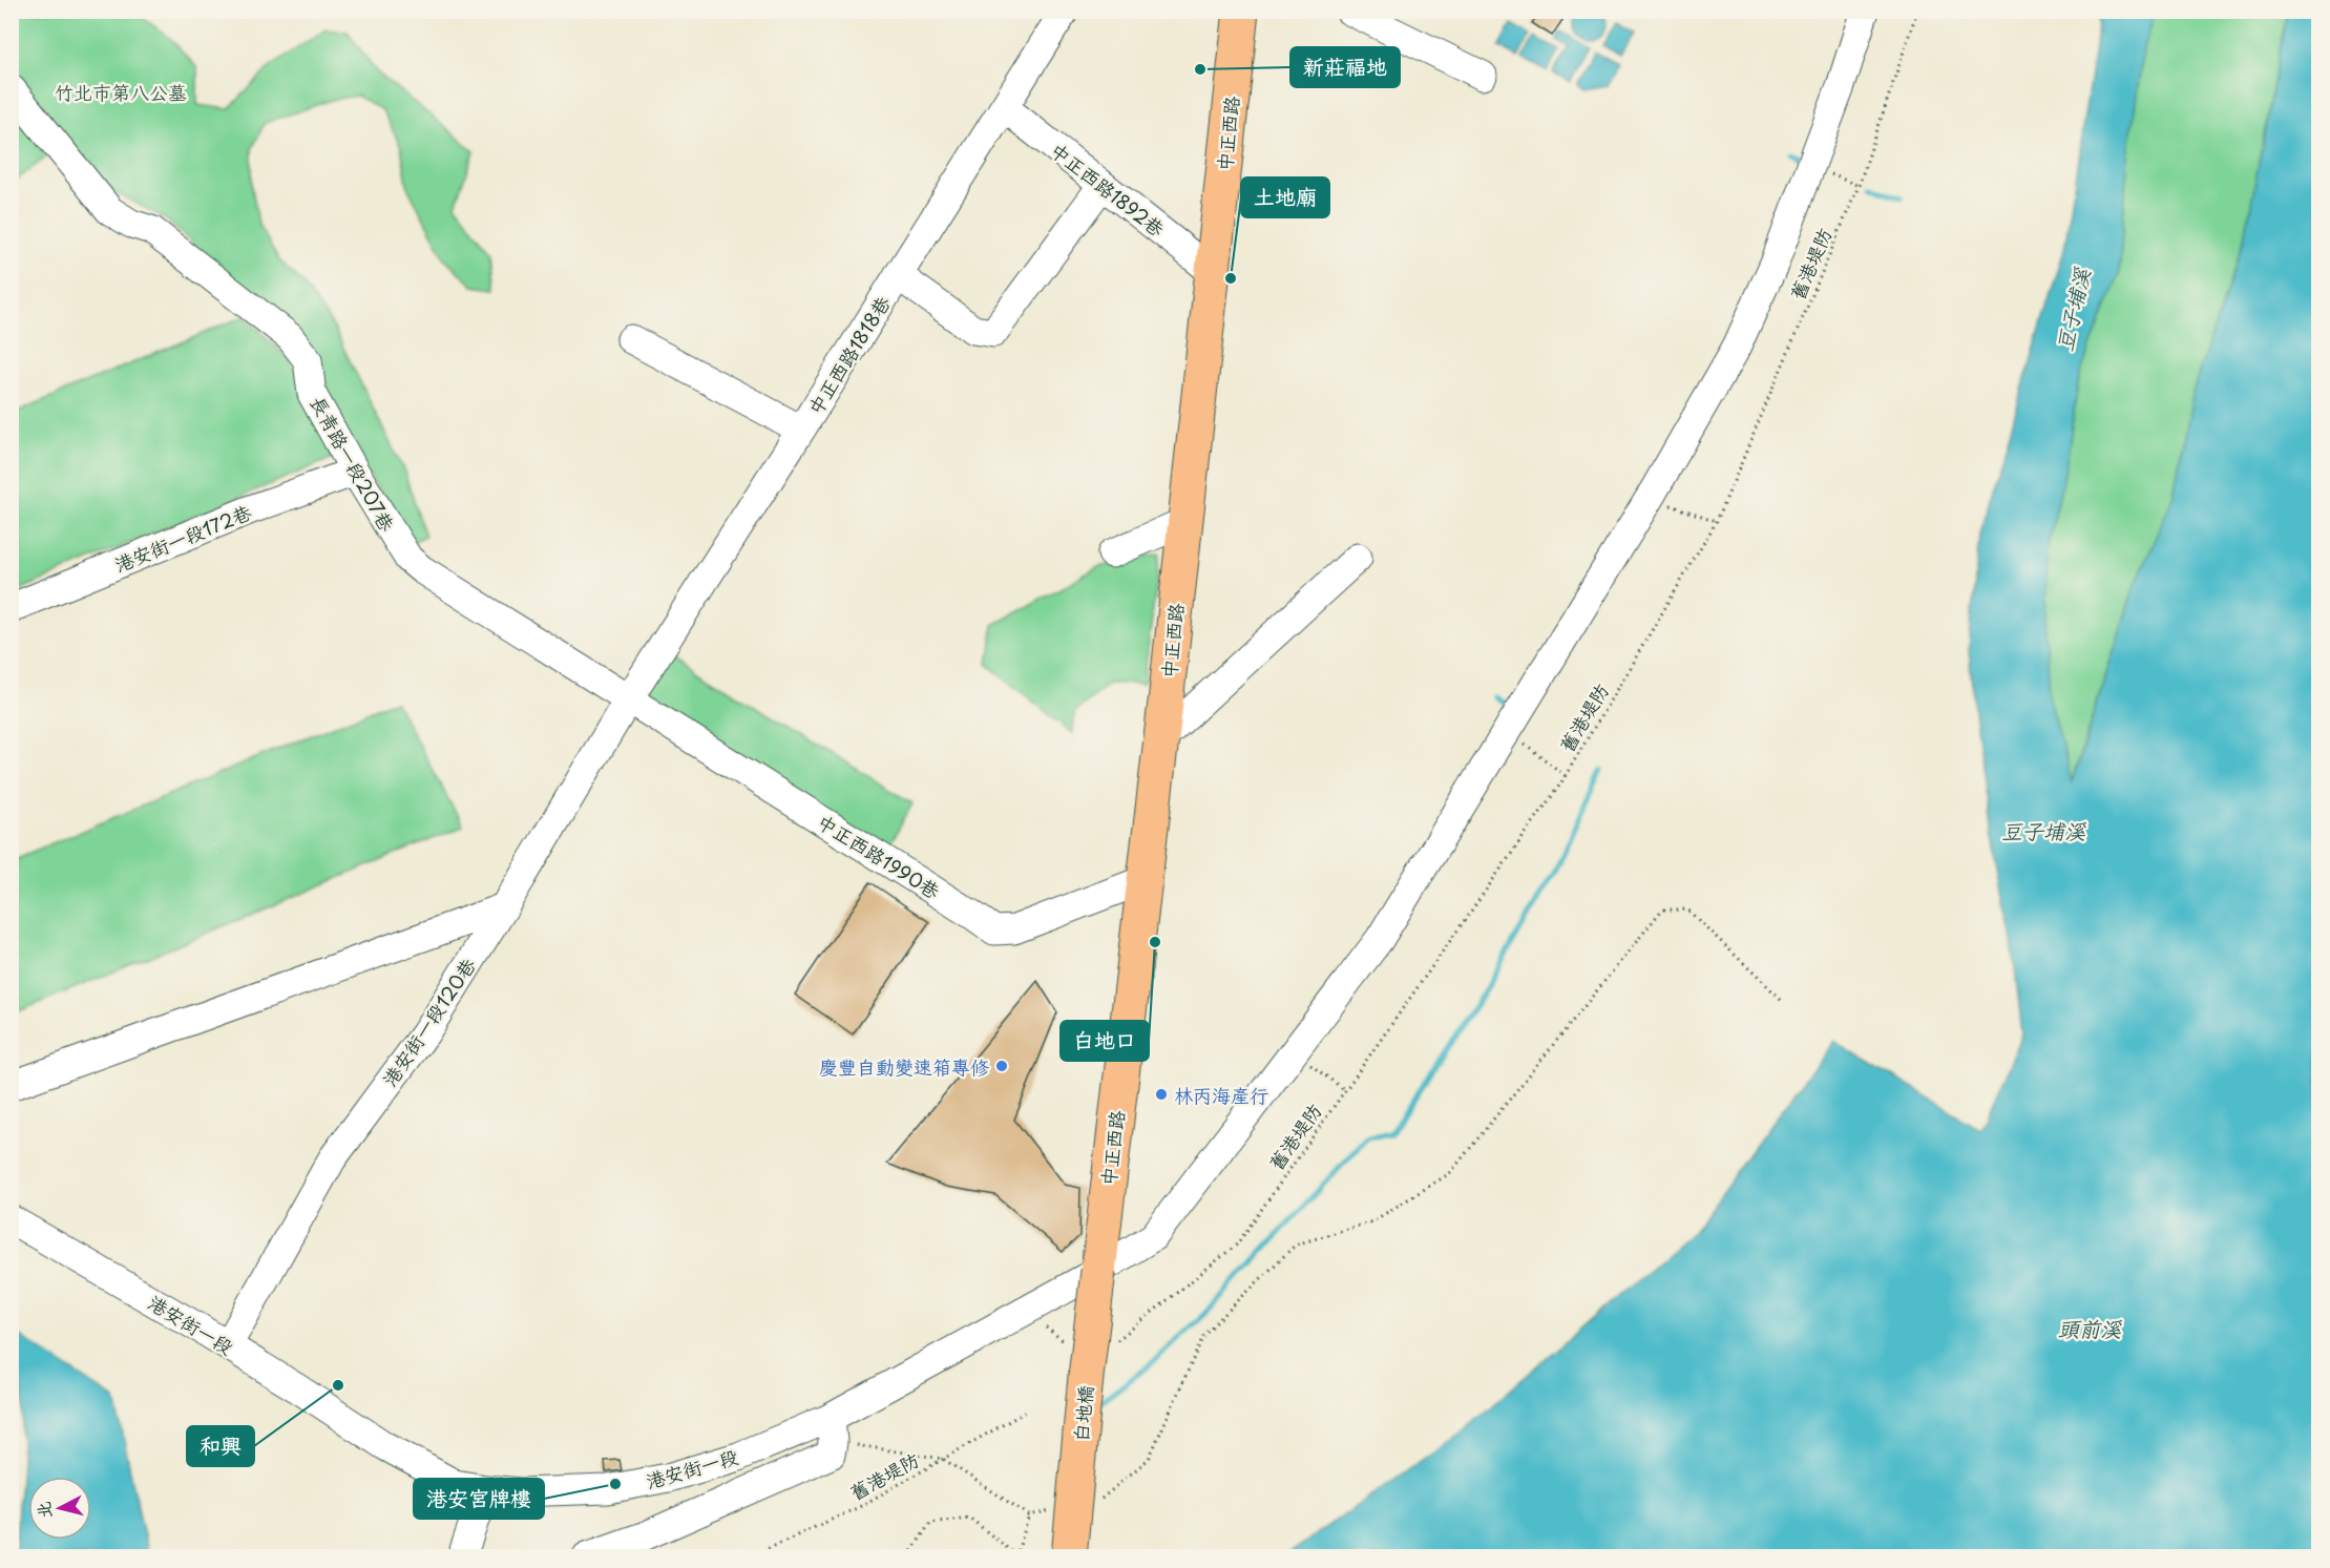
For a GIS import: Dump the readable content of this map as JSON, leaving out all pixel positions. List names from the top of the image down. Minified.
{"streets":{"main road":["中正西路","白地橋"],"street":["中正西路1892巷","中正西路1818巷","長青路一段207巷","港安街一段172巷","中正西路1990巷","港安街一段120巷","港安街一段"],"path":["舊港堤防"]},"crossings":[["中正西路","中正西路1892巷"],["中正西路","中正西路1990巷"],["中正西路","港安街一段"],["中正西路","白地橋"],["中正西路1892巷","中正西路1818巷"],["中正西路1818巷","長青路一段207巷"],["中正西路1818巷","中正西路1990巷"],["中正西路1818巷","港安街一段120巷"],["長青路一段207巷","港安街一段172巷"],["長青路一段207巷","中正西路1990巷"],["長青路一段207巷","港安街一段120巷"],["中正西路1990巷","港安街一段120巷"],["港安街一段120巷","港安街一段"],["港安街一段","白地橋"]],"water":["豆子埔溪","頭前溪"],"parks":["竹北市第八公墓"],"places":["新莊福地","土地廟","白地口","慶豐自動變速箱專修","林丙海產行","和興","港安宫牌樓"],"north":"left"}
